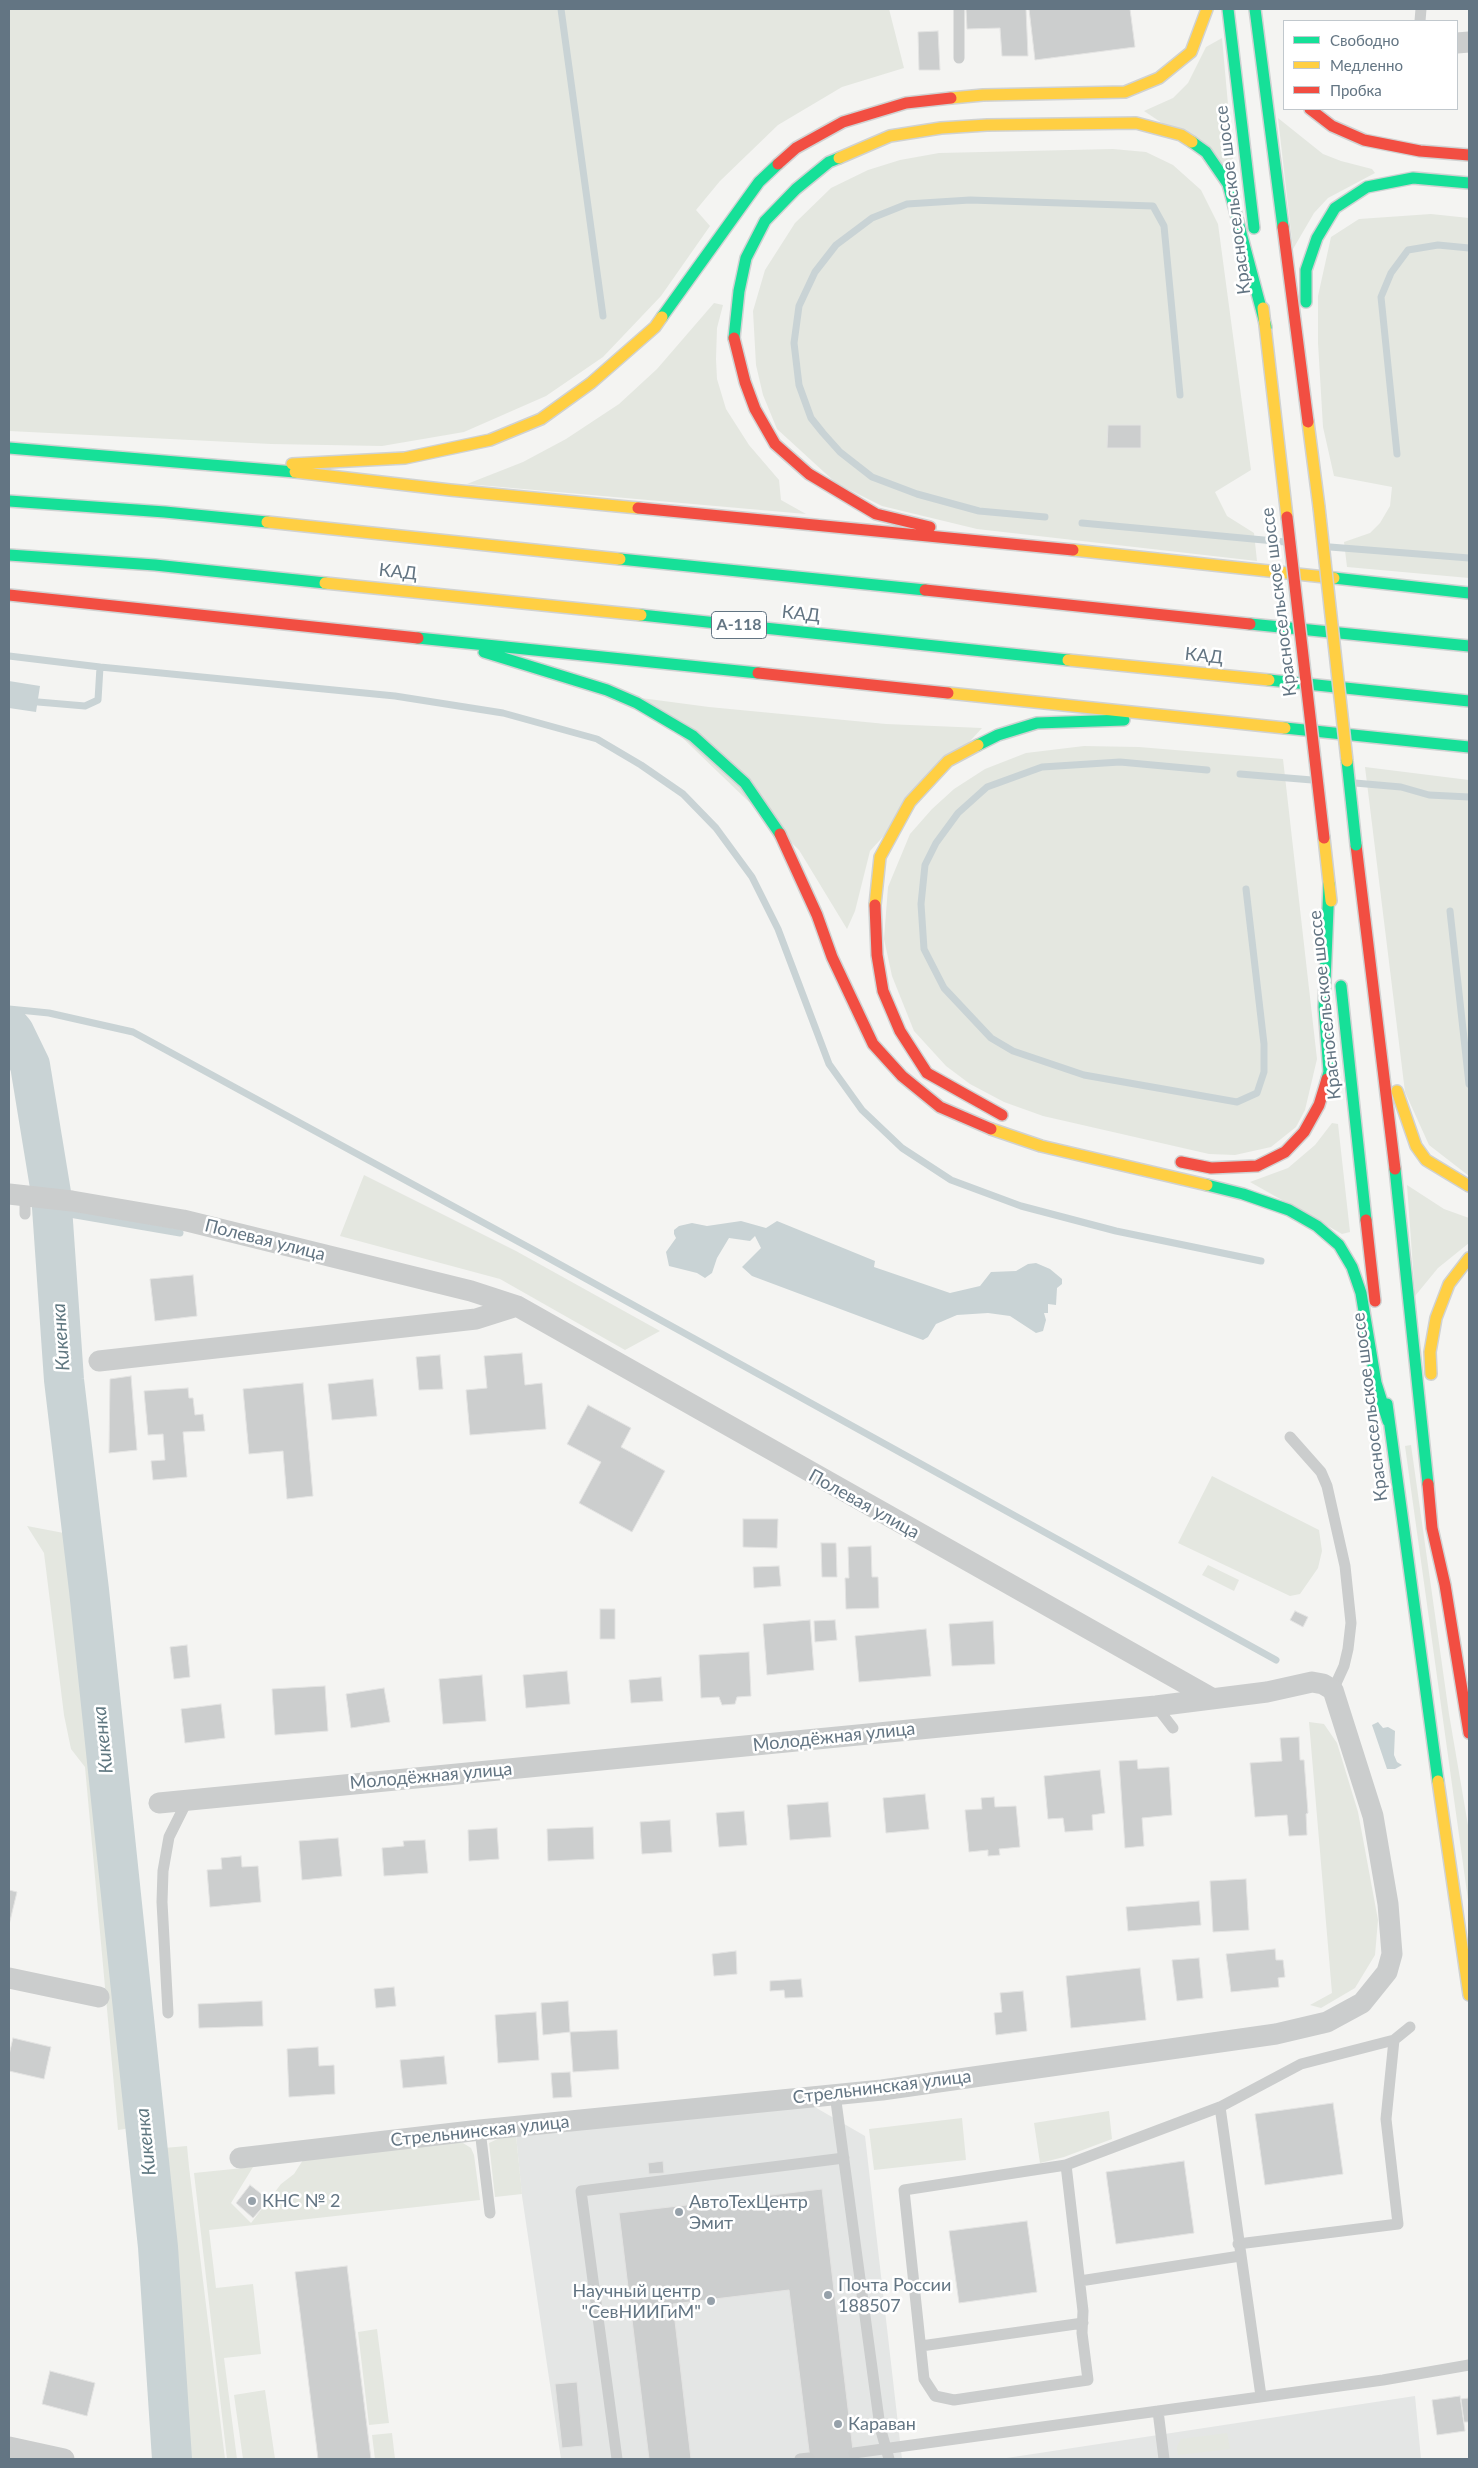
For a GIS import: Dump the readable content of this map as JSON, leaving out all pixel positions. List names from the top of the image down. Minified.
{"streets":{"main road":["Красносельское шоссе","КАД","А-118"],"street":["Полевая улица","Молодёжная улица","Стрельнинская улица"]},"crossings":[["Полевая улица","Молодёжная улица"],["Молодёжная улица","Стрельнинская улица"]],"water":["Кикенка"],"places":["КНС № 2","АвтоТехЦентр Эмит","Почта России 188507","Научный центр \"СевНИИГиМ\"","Караван"],"legend":["Свободно","Медленно","Пробка"]}
